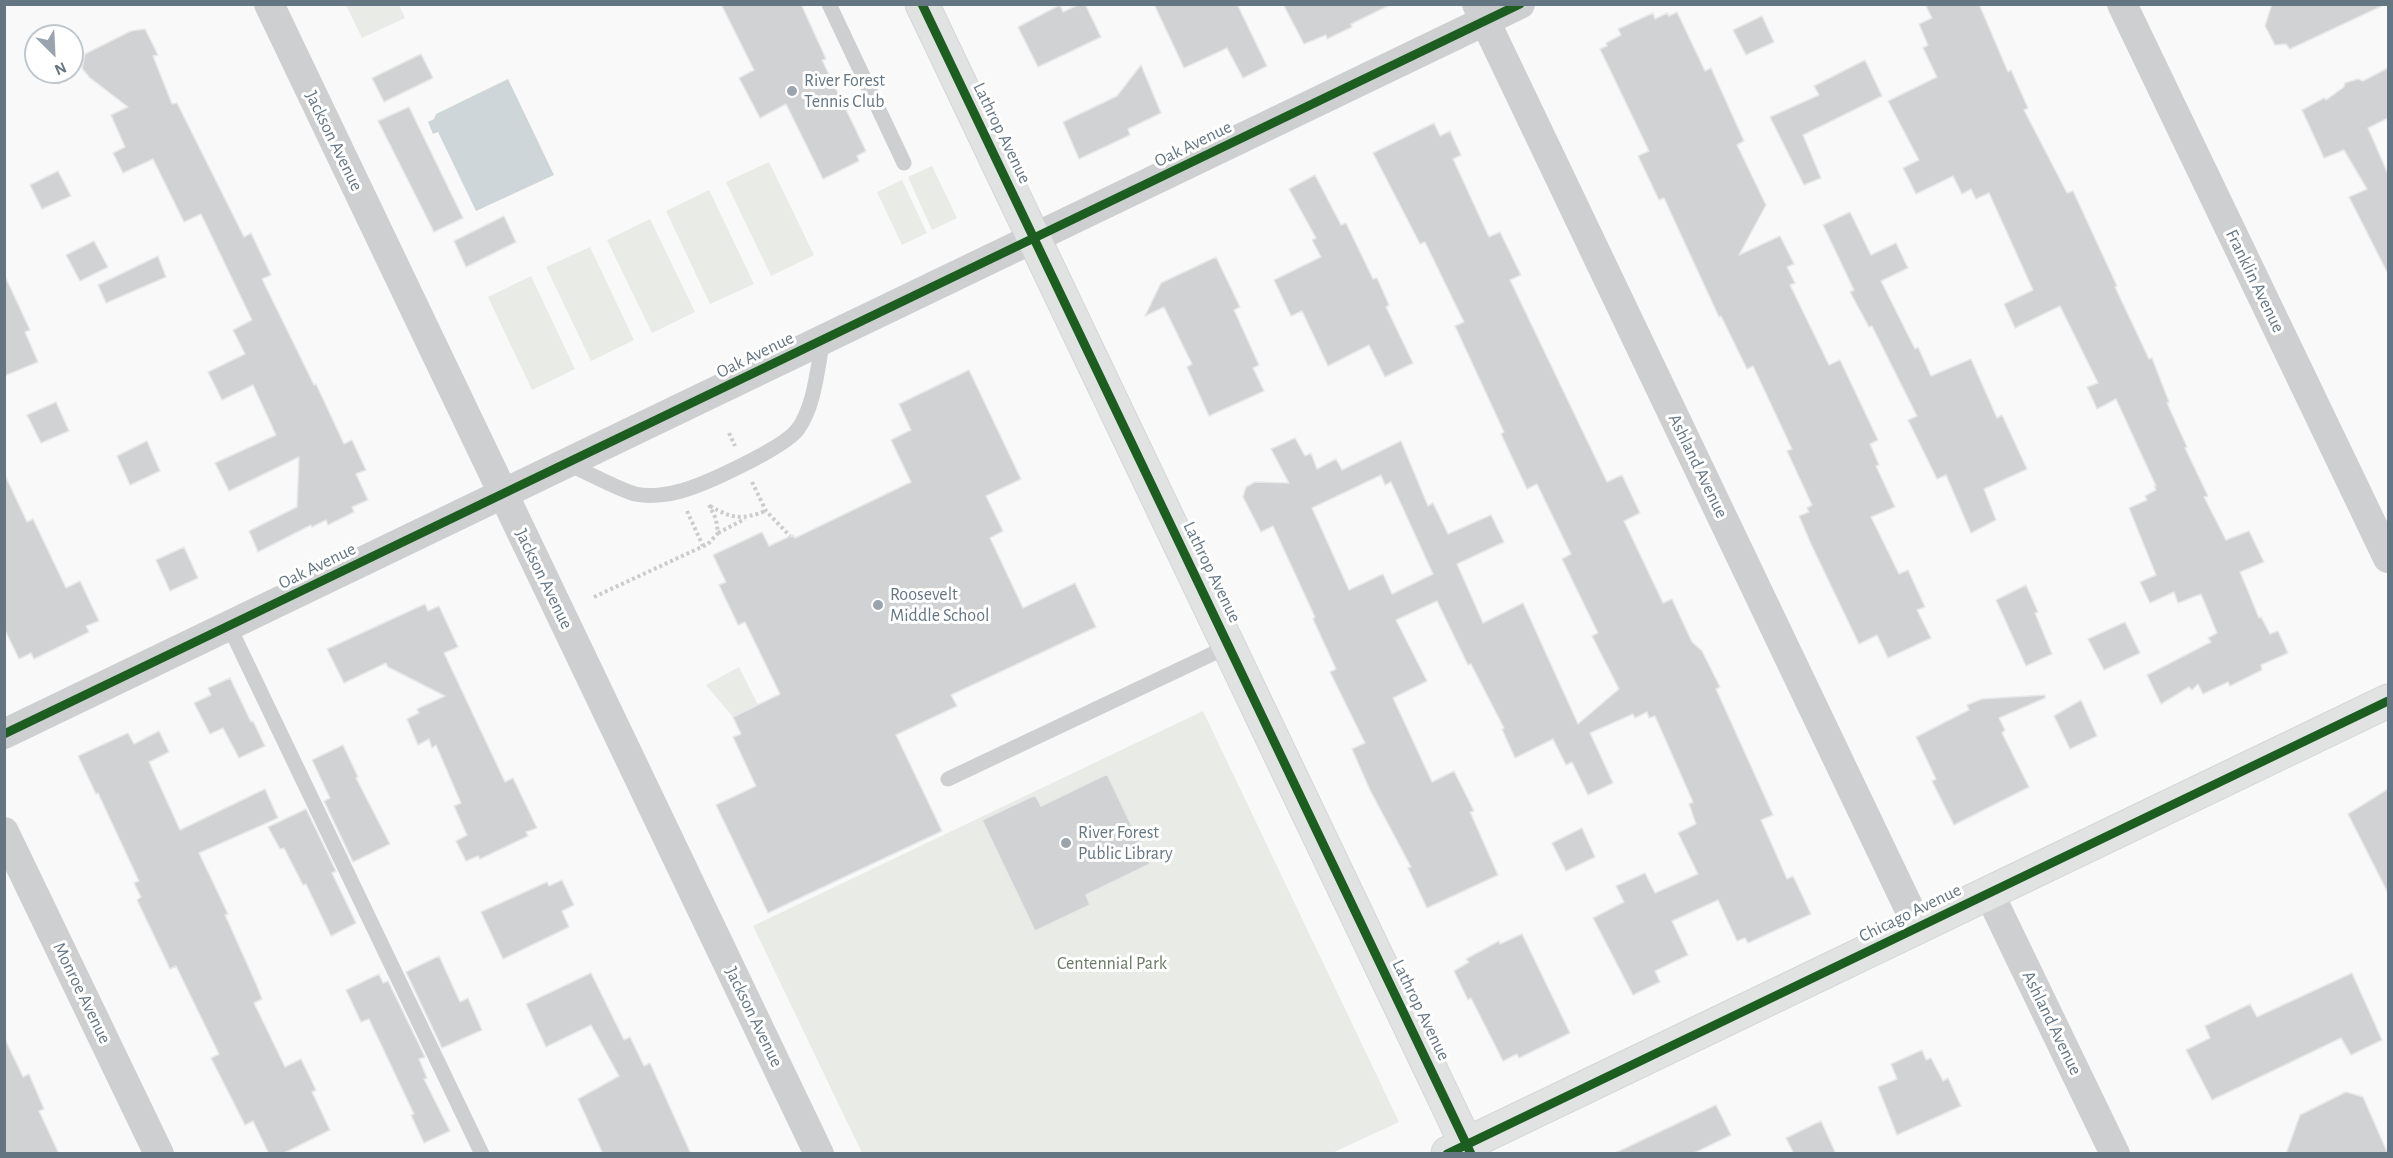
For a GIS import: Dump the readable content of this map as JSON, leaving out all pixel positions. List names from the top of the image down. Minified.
{"streets":{"street":["Lathrop Avenue","Jackson Avenue","Oak Avenue","Franklin Avenue","Ashland Avenue","Chicago Avenue","Monroe Avenue"]},"crossings":[["Lathrop Avenue","Oak Avenue"],["Lathrop Avenue","Chicago Avenue"],["Jackson Avenue","Oak Avenue"],["Oak Avenue","Ashland Avenue"],["Ashland Avenue","Chicago Avenue"]],"parks":["Centennial Park"],"places":["River Forest Tennis Club","Roosevelt Middle School","River Forest Public Library"],"north":"bottom right"}
